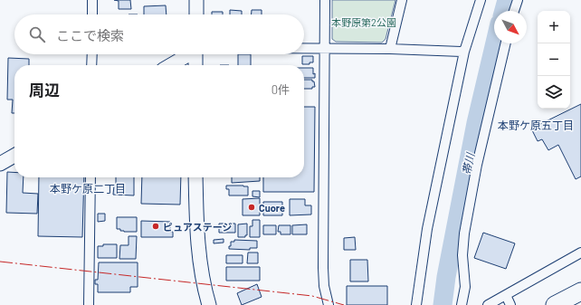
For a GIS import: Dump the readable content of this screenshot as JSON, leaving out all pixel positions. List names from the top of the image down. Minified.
{"districts":["本野ケ原五丁目","本野ケ原二丁目"],"water":["帯川"],"parks":["本野原第2公園"],"places":["Cuore","ピュアステージ"],"north":"bottom right","page":{"map_buttons":["+","−"],"search":"ここで検索","heading":["周辺","0件"]}}
